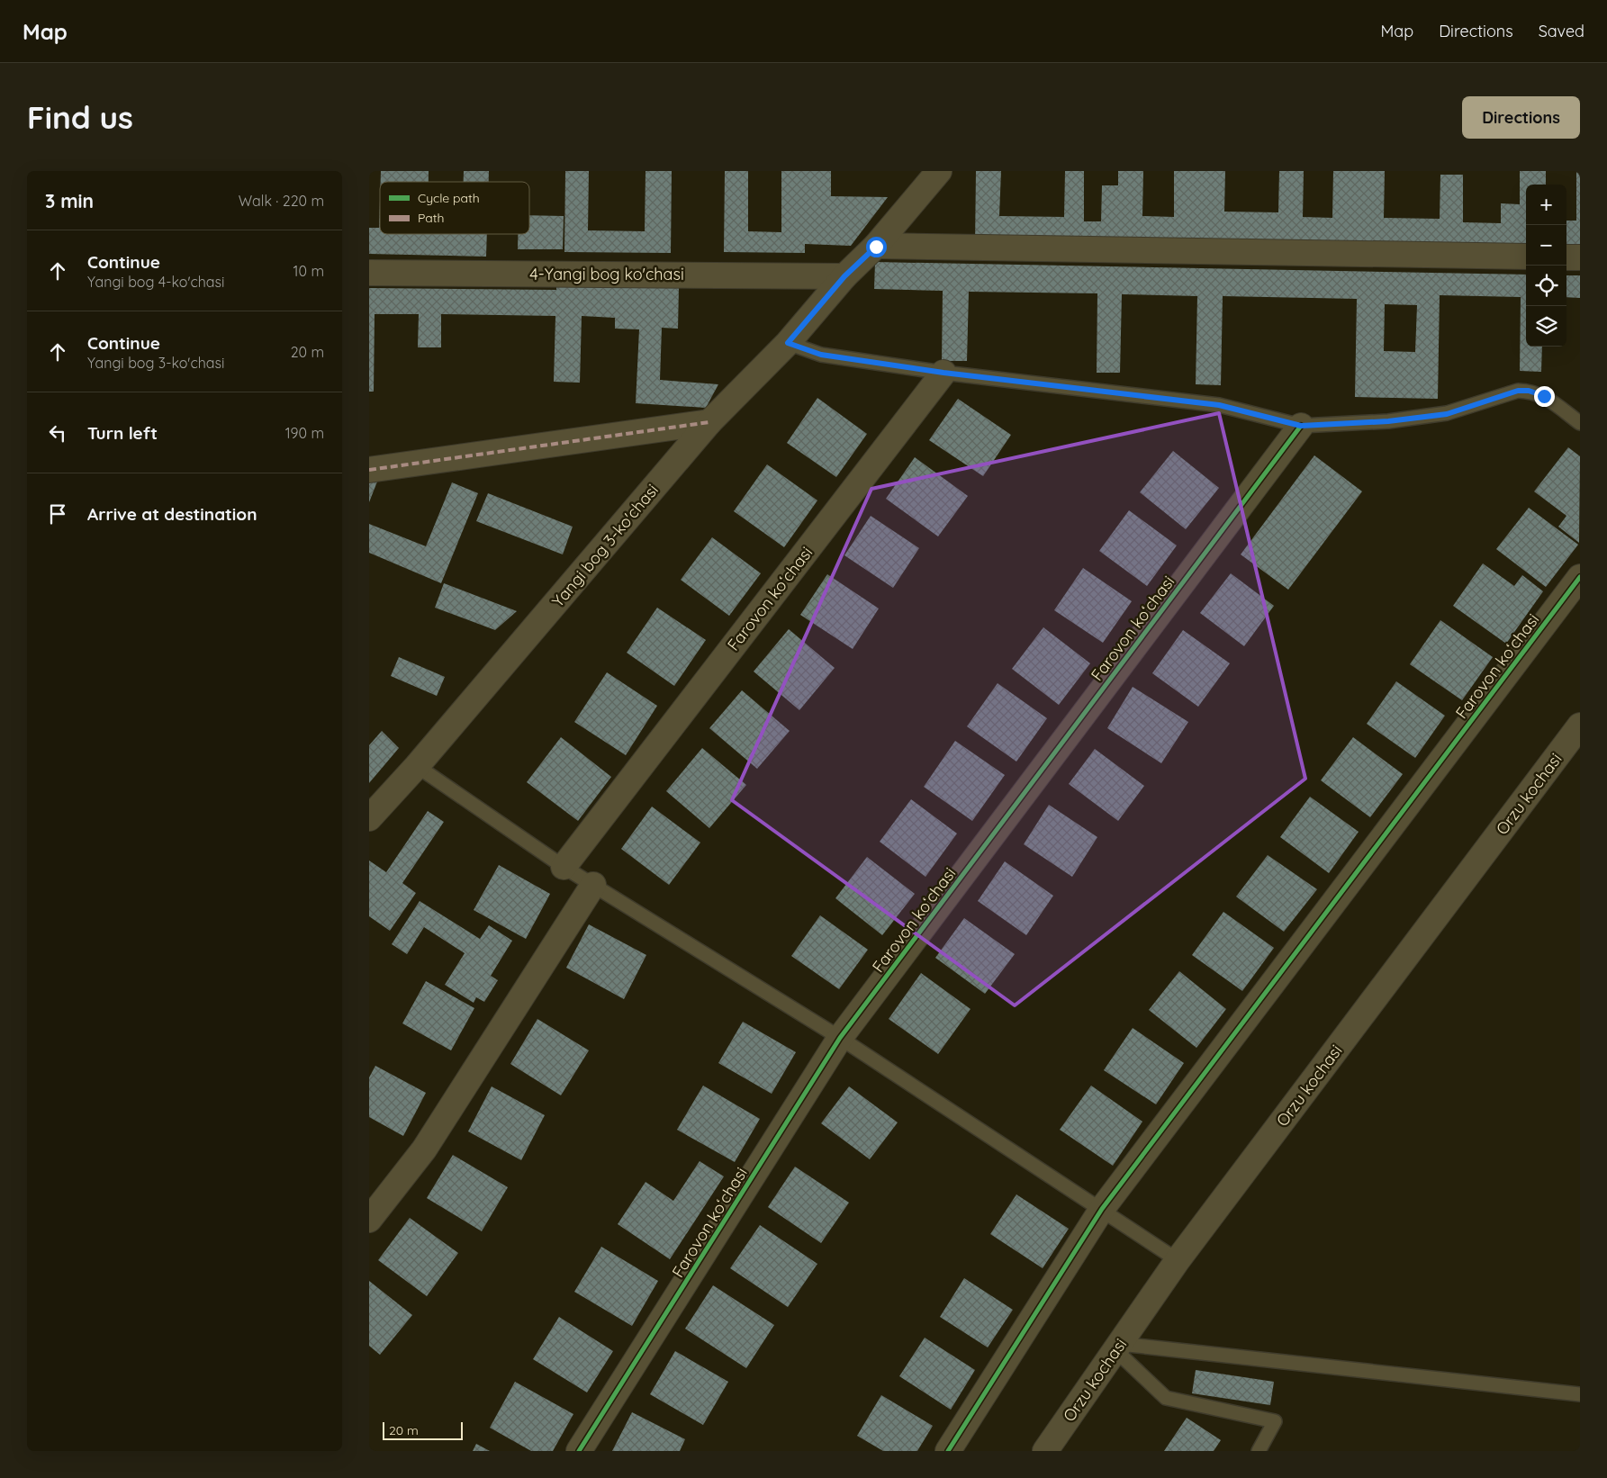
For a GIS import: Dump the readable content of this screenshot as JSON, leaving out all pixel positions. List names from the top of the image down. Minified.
{"streets":{"street":["4-Yangi bog koʼchasi","Yangi bog 3-koʼchasi","Farovon koʻchasi","Orzu kochasi"]},"crossings":[["4-Yangi bog koʼchasi","Yangi bog 3-koʼchasi"]],"legend":["Cycle path","Path"],"scale_bar":"20 m","page":{"header":"Map","nav":["Map","Directions","Saved"],"buttons":"Directions","title":"Find us","heading":["3 min","Walk · 220 m"],"map_buttons":["+","−"],"list":[["Continue","Yangi bog 4-koʼchasi","10 m"],["Continue","Yangi bog 3-koʼchasi","20 m"],["Turn left","190 m"],"Arrive at destination"],"scale":"20 m"}}
